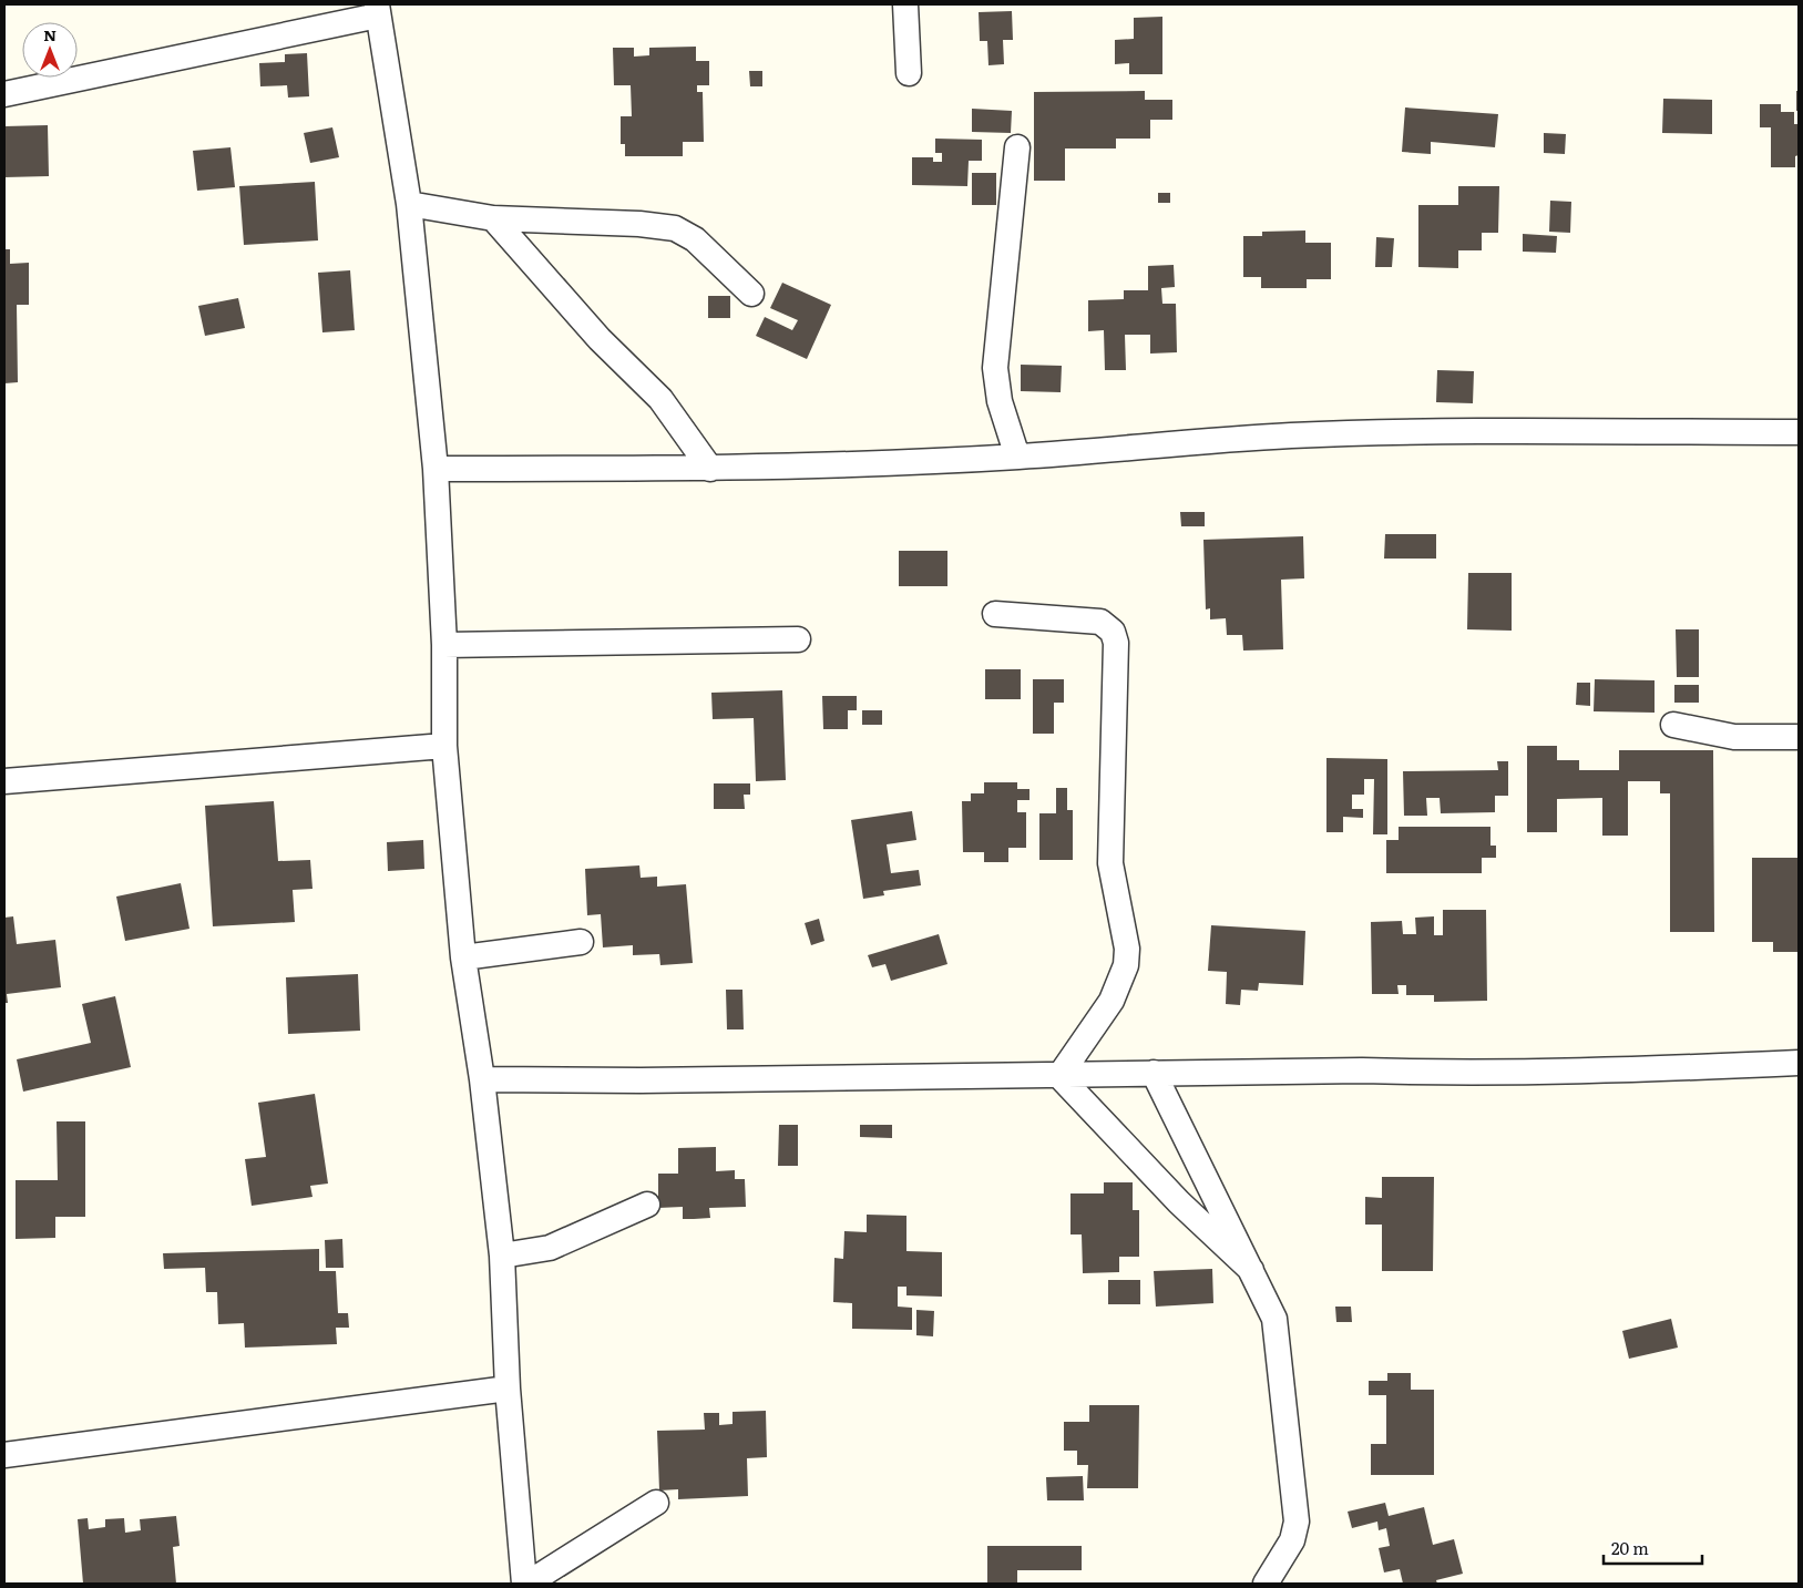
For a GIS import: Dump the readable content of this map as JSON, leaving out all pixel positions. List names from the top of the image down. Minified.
{"scale_bar":"20 m","north":"top"}
